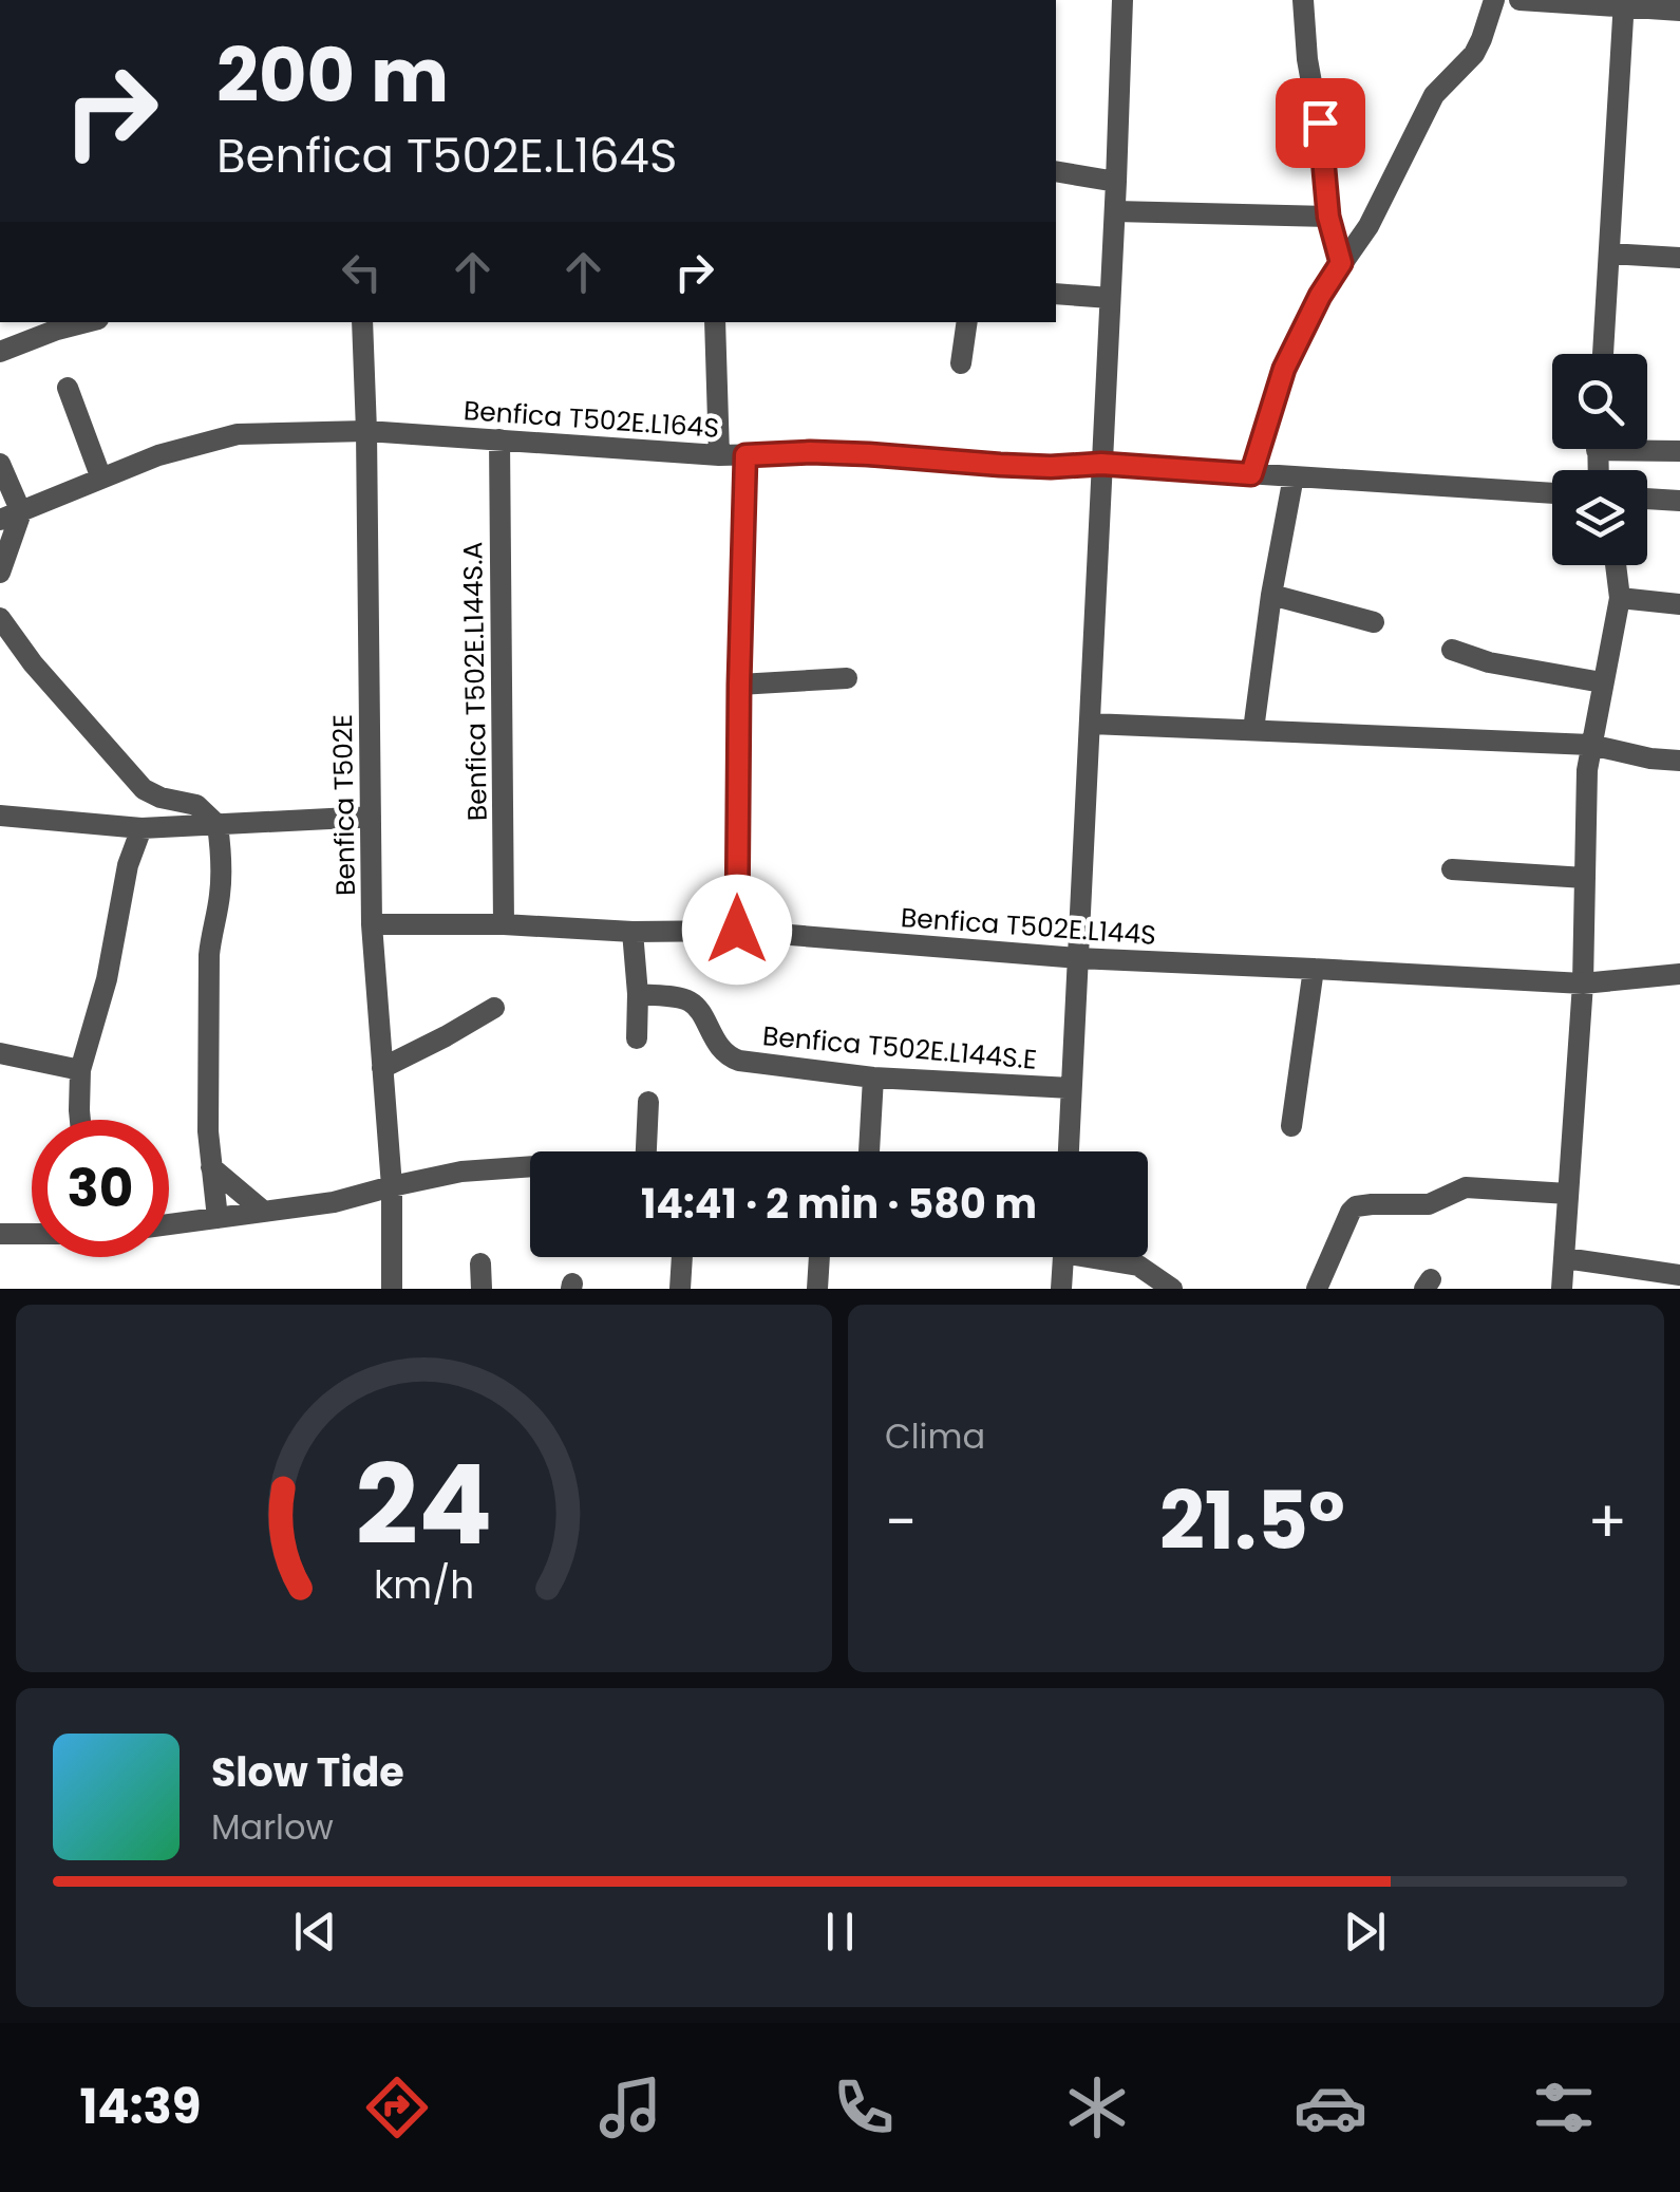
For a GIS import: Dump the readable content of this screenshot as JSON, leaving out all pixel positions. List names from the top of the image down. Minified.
{"streets":{"street":["Benfica T502E.L164S","Benfica T502E.L144S.A","Benfica T502E","Benfica T502E.L144S","Benfica T502E.L144S.E"]},"crossings":[["Benfica T502E.L164S","Benfica T502E.L144S.A"],["Benfica T502E.L164S","Benfica T502E"],["Benfica T502E.L144S.A","Benfica T502E.L144S"],["Benfica T502E","Benfica T502E.L144S"]],"page":{"turn":["200 m","Benfica T502E.L164S"],"limit":"30","trip":"14:41 · 2 min · 580 m","tile":"Clima","heat":["−","21.5°","+"],"song":["Slow Tide","Marlow"],"tabs":"14:39","gauge":["24","km/h"]}}
